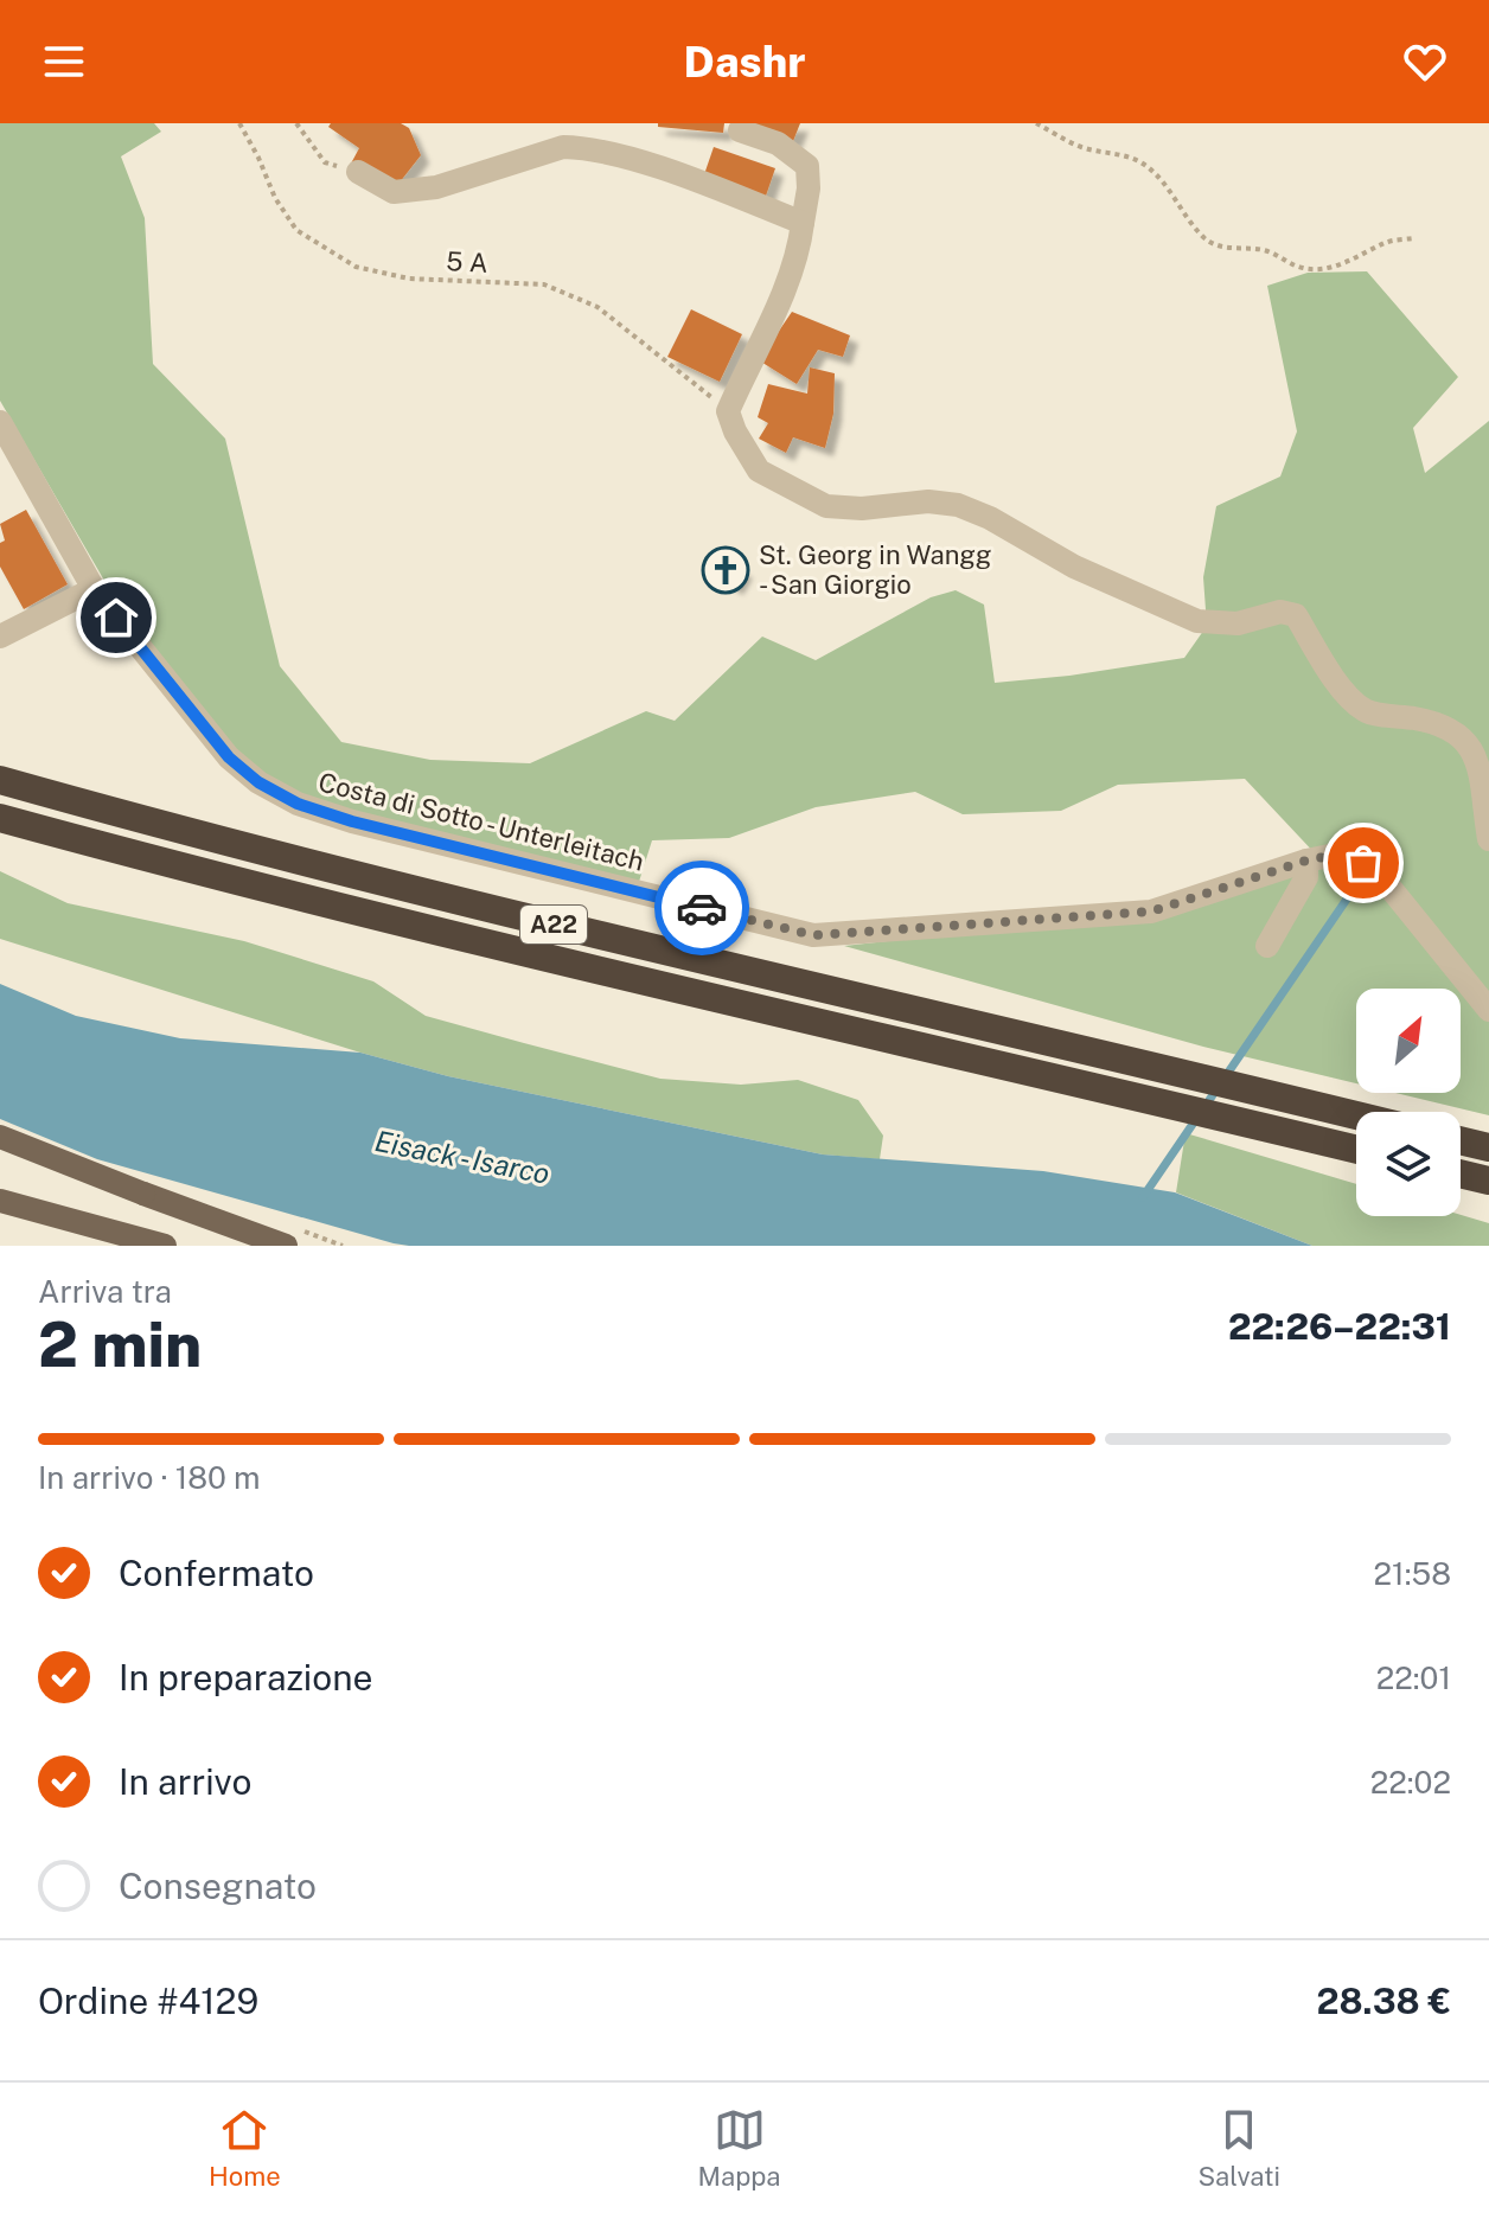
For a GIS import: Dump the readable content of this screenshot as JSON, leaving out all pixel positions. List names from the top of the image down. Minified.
{"streets":{"highway":["A22"],"street":["Costa di Sotto - Unterleitach"],"path":["5 A"]},"water":["Eisack - Isarco"],"places":{"church":["St. Georg in Wangg - San Giorgio"]},"north":"top right","page":{"header":"Dashr","heading":["2 min","Arriva tra","22:26–22:31"],"panel":["Ordine #4129","28.38 €"],"bar":"In arrivo · 180 m","list":[["Confermato","21:58"],["In preparazione","22:01"],["In arrivo","22:02"],"Consegnato"],"tabs":["Home","Mappa","Salvati"]}}
